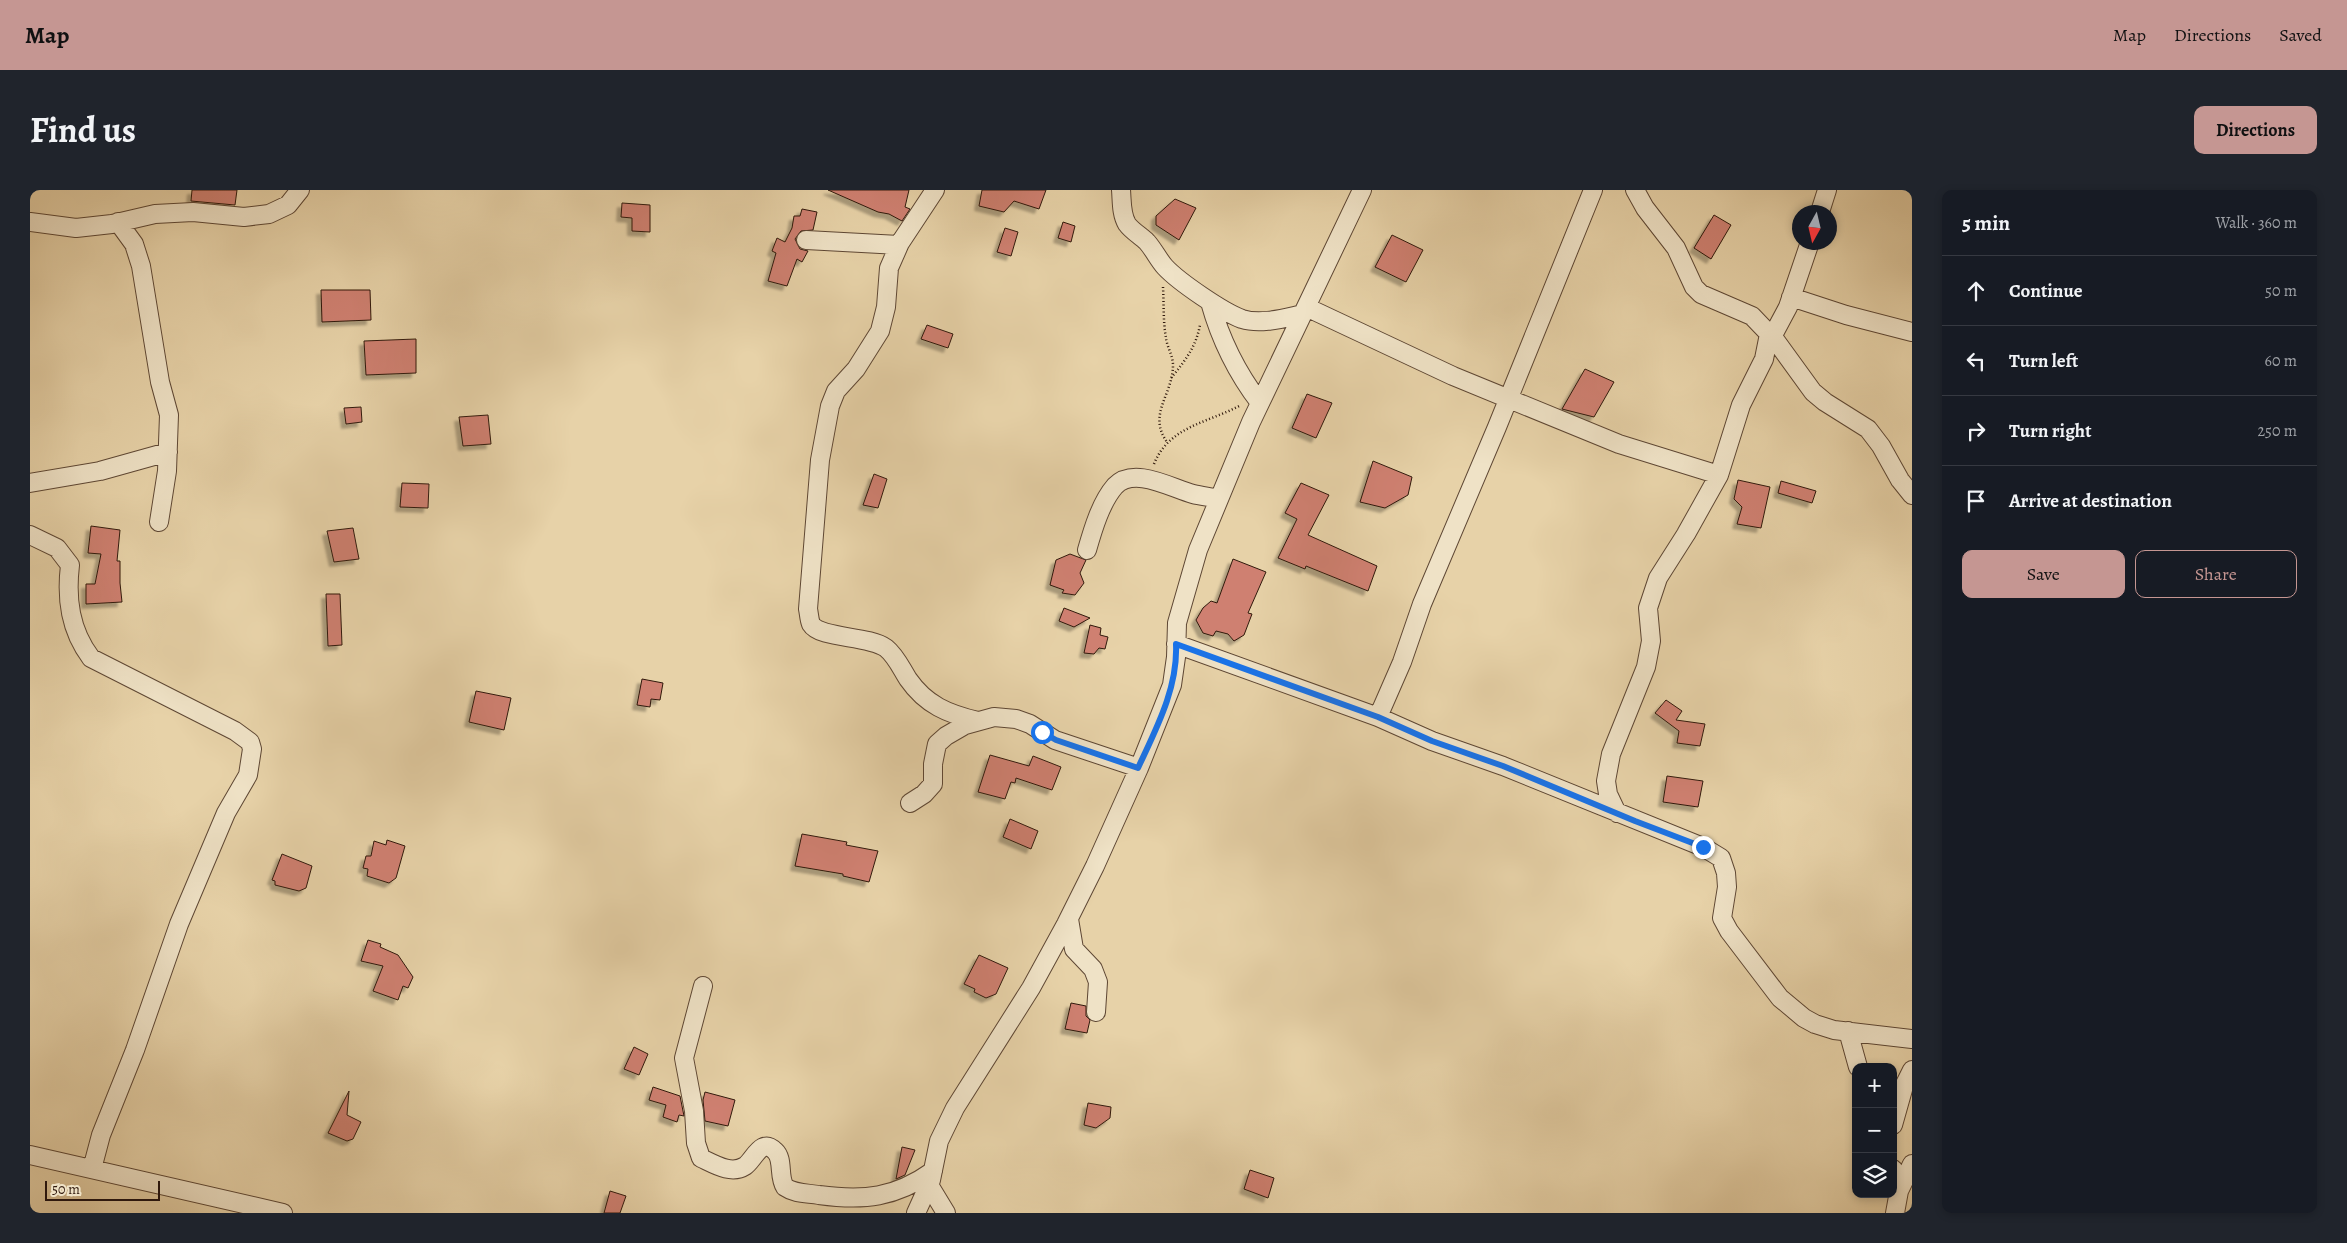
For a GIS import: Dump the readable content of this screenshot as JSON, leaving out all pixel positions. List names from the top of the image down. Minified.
{"scale_bar":"50 m","north":"bottom","page":{"header":"Map","nav":["Map","Directions","Saved"],"title":"Find us","buttons":["Directions",["Save","Share"]],"heading":["5 min","Walk · 360 m"],"list":[["Continue","50 m"],["Turn left","60 m"],["Turn right","250 m"],"Arrive at destination"],"map_buttons":["+","−"],"scale":"50 m"}}
